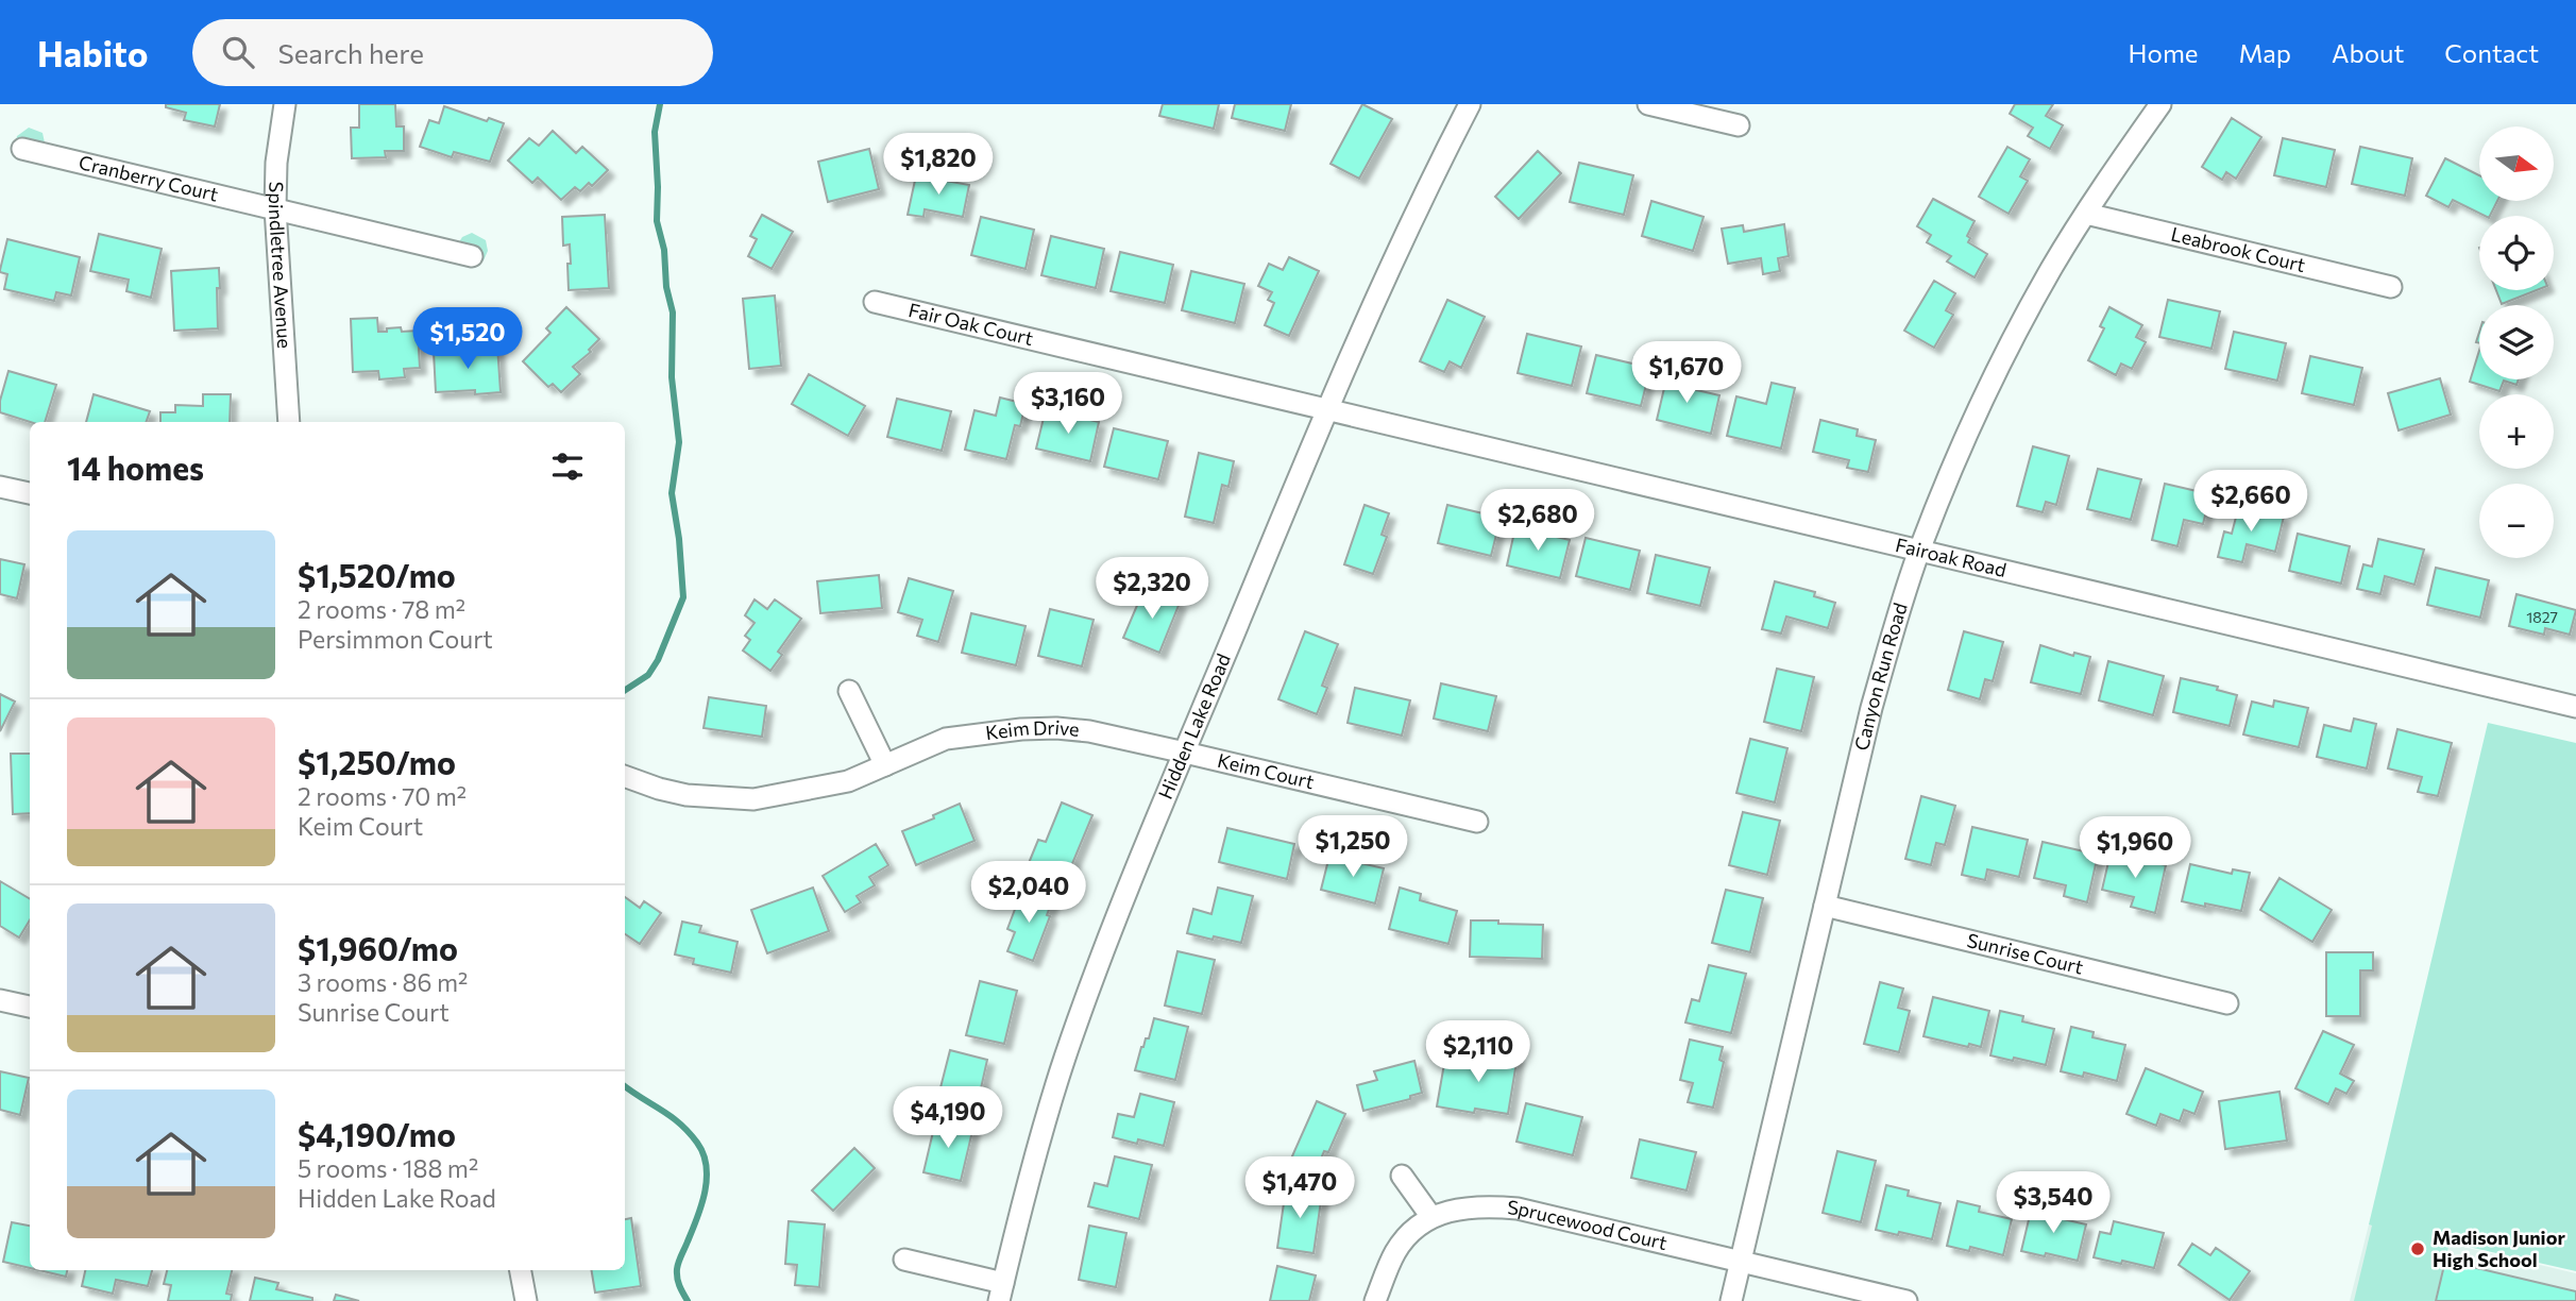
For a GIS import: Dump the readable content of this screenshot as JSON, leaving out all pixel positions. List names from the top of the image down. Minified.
{"streets":{"street":["Cranberry Court","Leabrook Court","Spindletree Avenue","Fair Oak Court","Fairoak Road","Canyon Run Road","Hidden Lake Road","Keim Drive","Keim Court","Sunrise Court","Sprucewood Court"]},"crossings":[["Cranberry Court","Spindletree Avenue"],["Leabrook Court","Canyon Run Road"],["Fair Oak Court","Fairoak Road"],["Fair Oak Court","Hidden Lake Road"],["Fairoak Road","Canyon Run Road"],["Fairoak Road","Hidden Lake Road"],["Canyon Run Road","Sunrise Court"],["Canyon Run Road","Sprucewood Court"],["Hidden Lake Road","Keim Drive"],["Hidden Lake Road","Keim Court"],["Keim Drive","Keim Court"]],"places":["Madison Junior High School"],"house_numbers":["1827"],"north":"right","page":{"header":"Habito","search":"Search here","nav":["Home","Map","About","Contact"],"map_buttons":["+","−"],"price":["$1,820","$1,520","$1,670","$3,160","$2,660","$2,680","$2,320","$1,250","$1,960","$2,040","$2,110","$4,190","$1,470","$3,540"],"heading":"14 homes","list":[{"name":"$1,520/mo","note":"2 rooms · 78 m² · Persimmon Court"},{"name":"$1,250/mo","note":"2 rooms · 70 m² · Keim Court"},{"name":"$1,960/mo","note":"3 rooms · 86 m² · Sunrise Court"},{"name":"$4,190/mo","note":"5 rooms · 188 m² · Hidden Lake Road"}]}}
